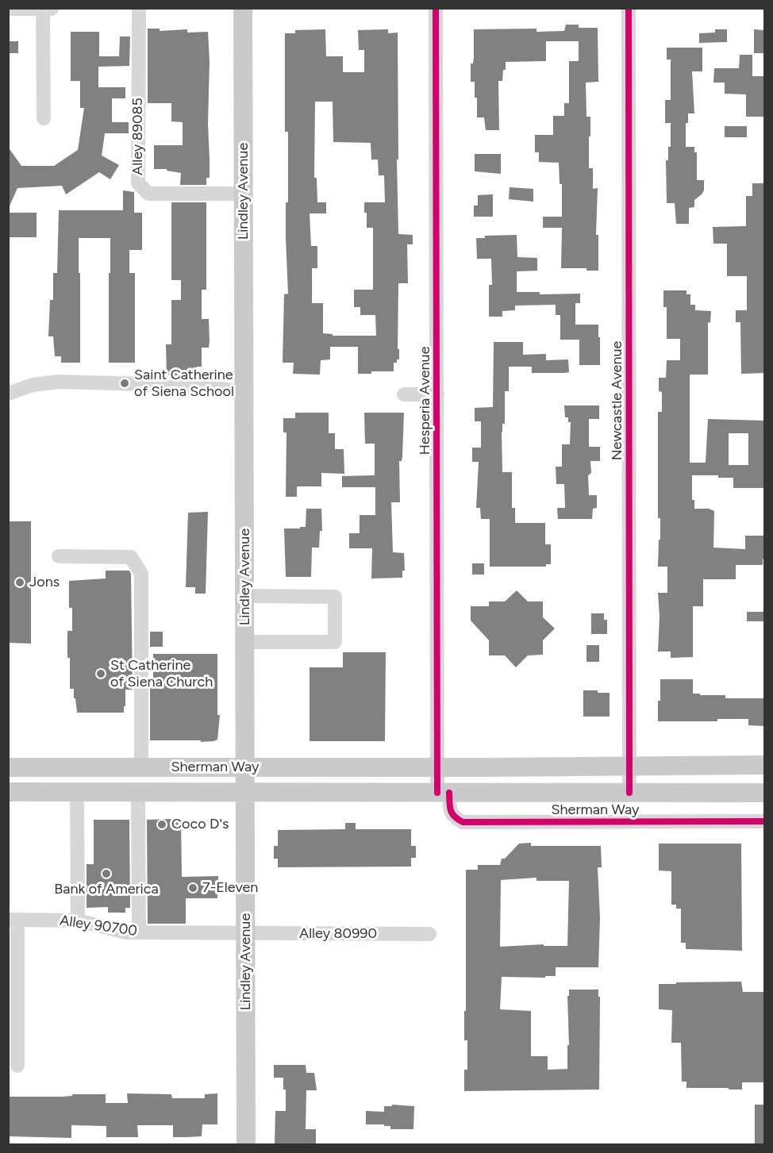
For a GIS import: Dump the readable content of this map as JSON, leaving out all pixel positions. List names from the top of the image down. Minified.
{"streets":{"main road":["Lindley Avenue","Sherman Way"],"street":["Alley 89085","Hesperia Avenue","Newcastle Avenue","Alley 90700","Alley 80990"]},"crossings":[["Alley 89085","Lindley Avenue"],["Lindley Avenue","Sherman Way"],["Lindley Avenue","Alley 90700"],["Lindley Avenue","Alley 80990"],["Hesperia Avenue","Sherman Way"],["Newcastle Avenue","Sherman Way"],["Alley 90700","Alley 80990"]],"places":["Saint Catherine of Siena School","Jons","St Catherine of Siena Church","Coco D's","Bank of America","7-Eleven"]}
